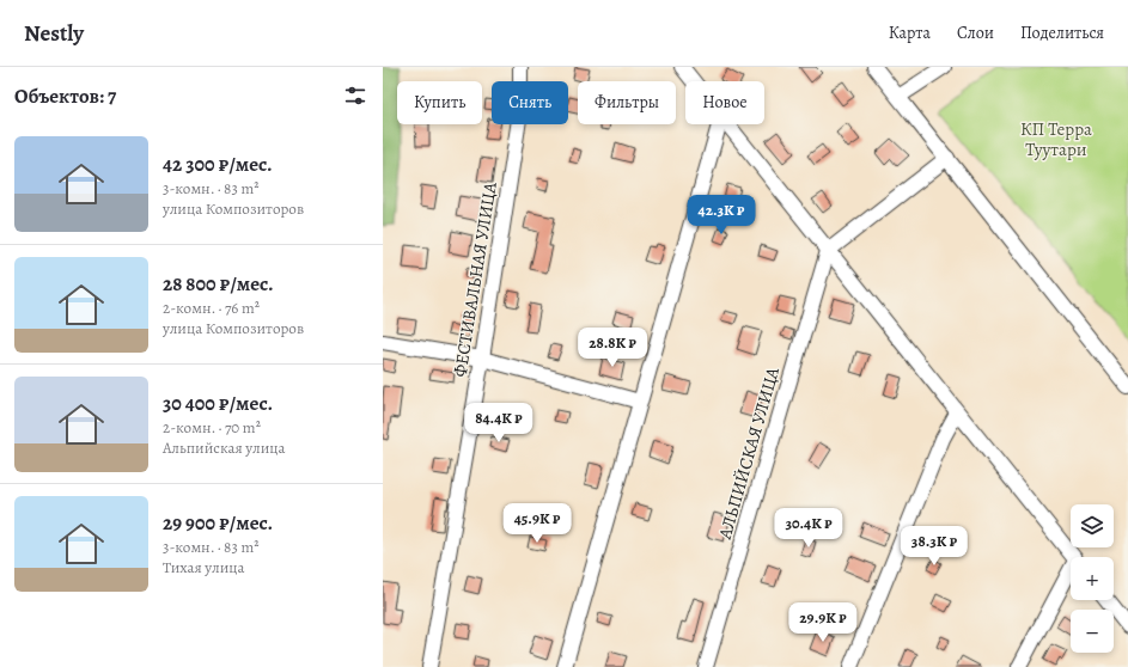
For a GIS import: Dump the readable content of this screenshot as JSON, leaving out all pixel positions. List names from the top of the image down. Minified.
{"streets":{"street":["ФЕСТИВАЛЬНАЯ УЛИЦА","АЛЬПИЙСКАЯ УЛИЦА"]},"parks":["КП Терра Туутари"],"page":{"header":"Nestly","nav":["Карта","Слои","Поделиться"],"heading":"Объектов: 7","chip":["Купить","Снять","Фильтры","Новое"],"list":[{"name":"42 300 ₽/мес.","note":"3-комн. · 83 m² · улица Композиторов"},{"name":"28 800 ₽/мес.","note":"2-комн. · 76 m² · улица Композиторов"},{"name":"30 400 ₽/мес.","note":"2-комн. · 70 m² · Альпийская улица"},{"name":"29 900 ₽/мес.","note":"3-комн. · 83 m² · Тихая улица"}],"price":["42.3K ₽","28.8K ₽","84.4K ₽","45.9K ₽","30.4K ₽","38.3K ₽","29.9K ₽"],"map_buttons":["+","−"]}}
